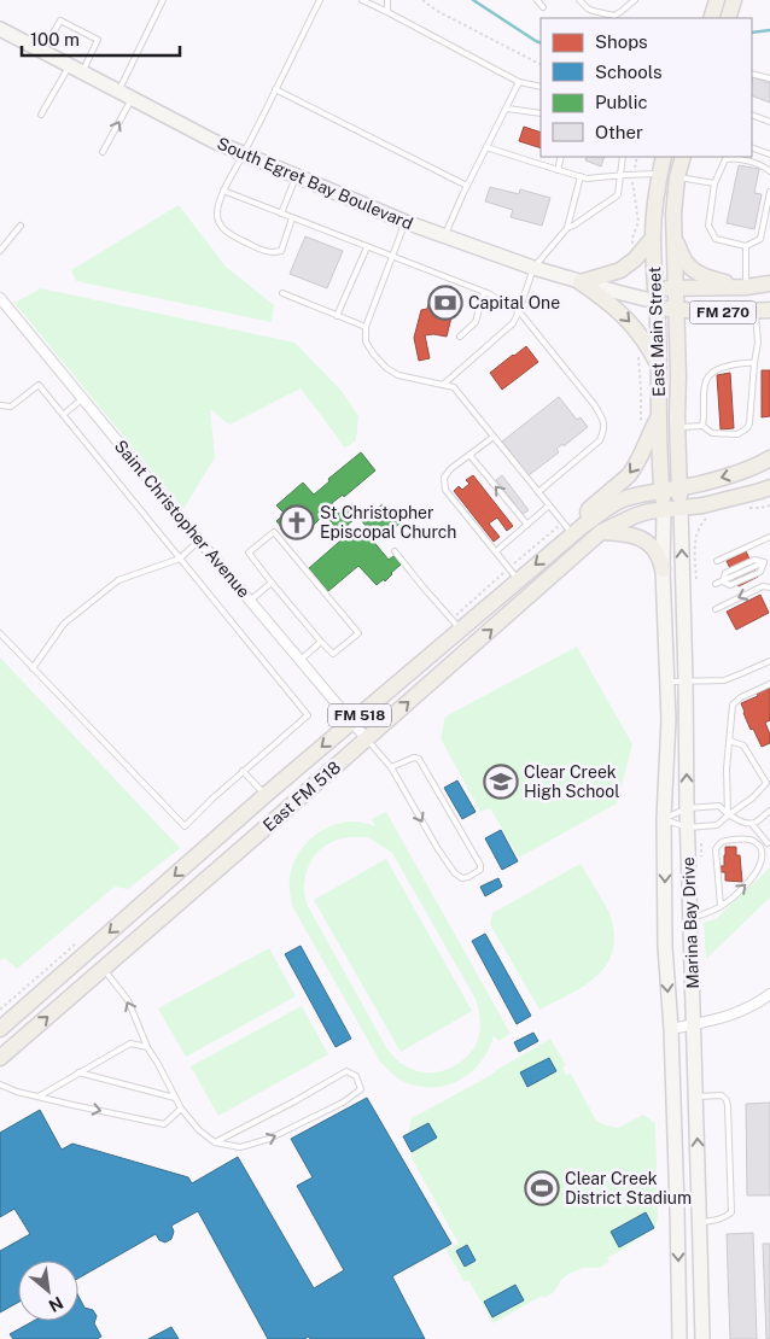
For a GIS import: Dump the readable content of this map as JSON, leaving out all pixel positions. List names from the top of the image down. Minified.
{"streets":{"main road":["South Egret Bay Boulevard","FM 270","East Main Street","FM 518","East FM 518","Marina Bay Drive"],"street":["Saint Christopher Avenue"]},"crossings":[["South Egret Bay Boulevard","FM 270"],["South Egret Bay Boulevard","East Main Street"],["FM 270","East Main Street"],["East Main Street","FM 518"],["East Main Street","Marina Bay Drive"],["Saint Christopher Avenue","East FM 518"],["FM 518","East FM 518"],["FM 518","Marina Bay Drive"]],"places":{"bank":["Capital One"],"church":["St Christopher Episcopal Church"],"school or university":["Clear Creek High School"],"sports":["Clear Creek District Stadium"]},"legend":["Shops","Schools","Public","Other"],"scale_bar":"100 m","north":"bottom right"}
